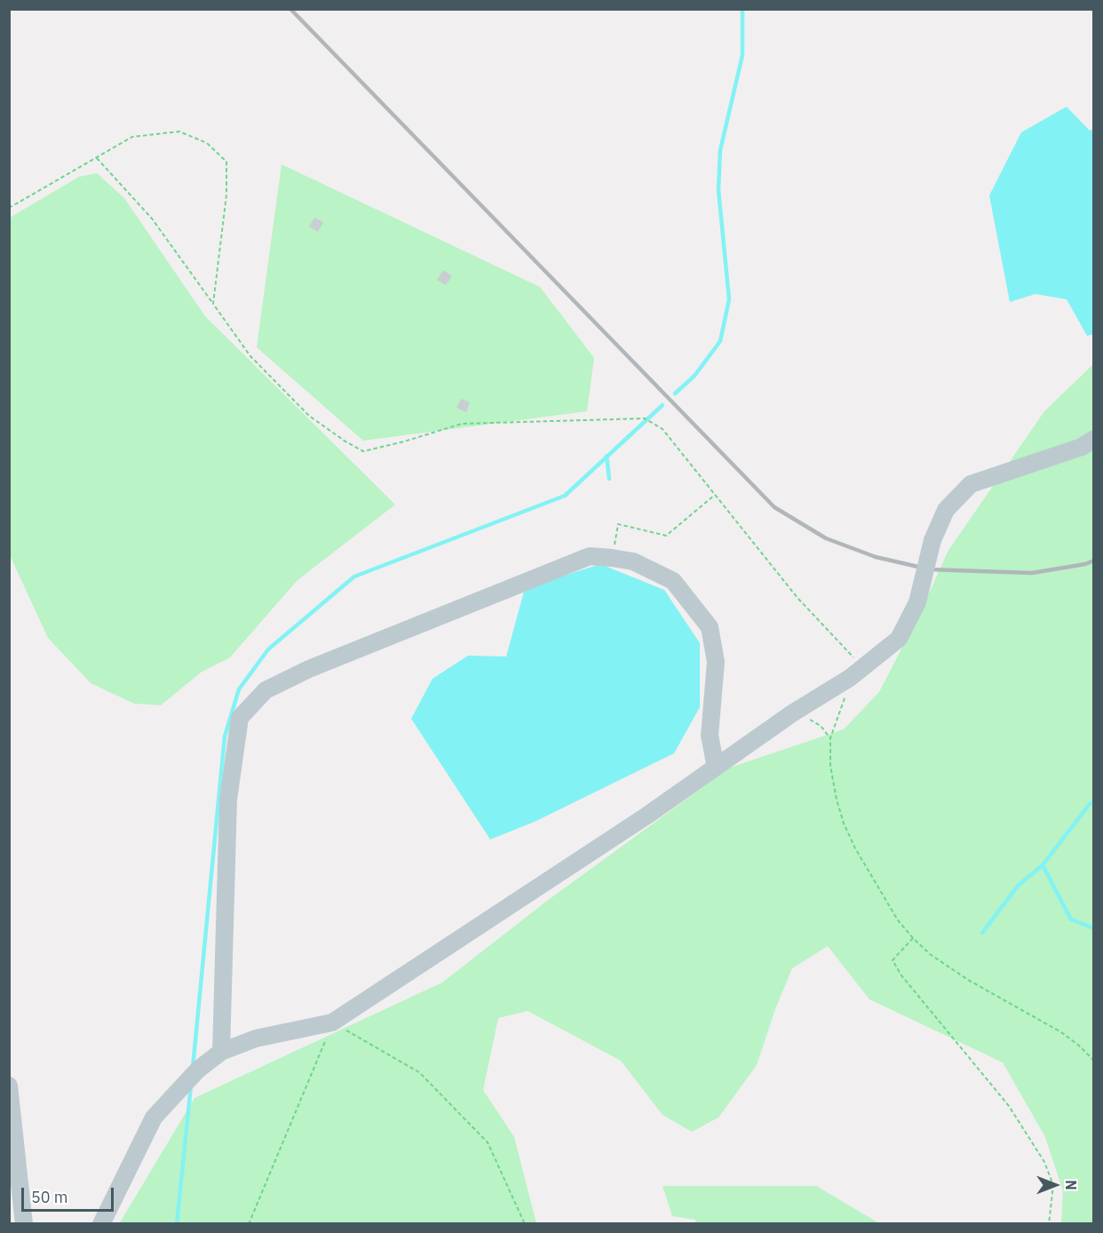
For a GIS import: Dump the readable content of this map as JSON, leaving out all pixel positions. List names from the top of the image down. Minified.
{"scale_bar":"50 m","north":"right"}
